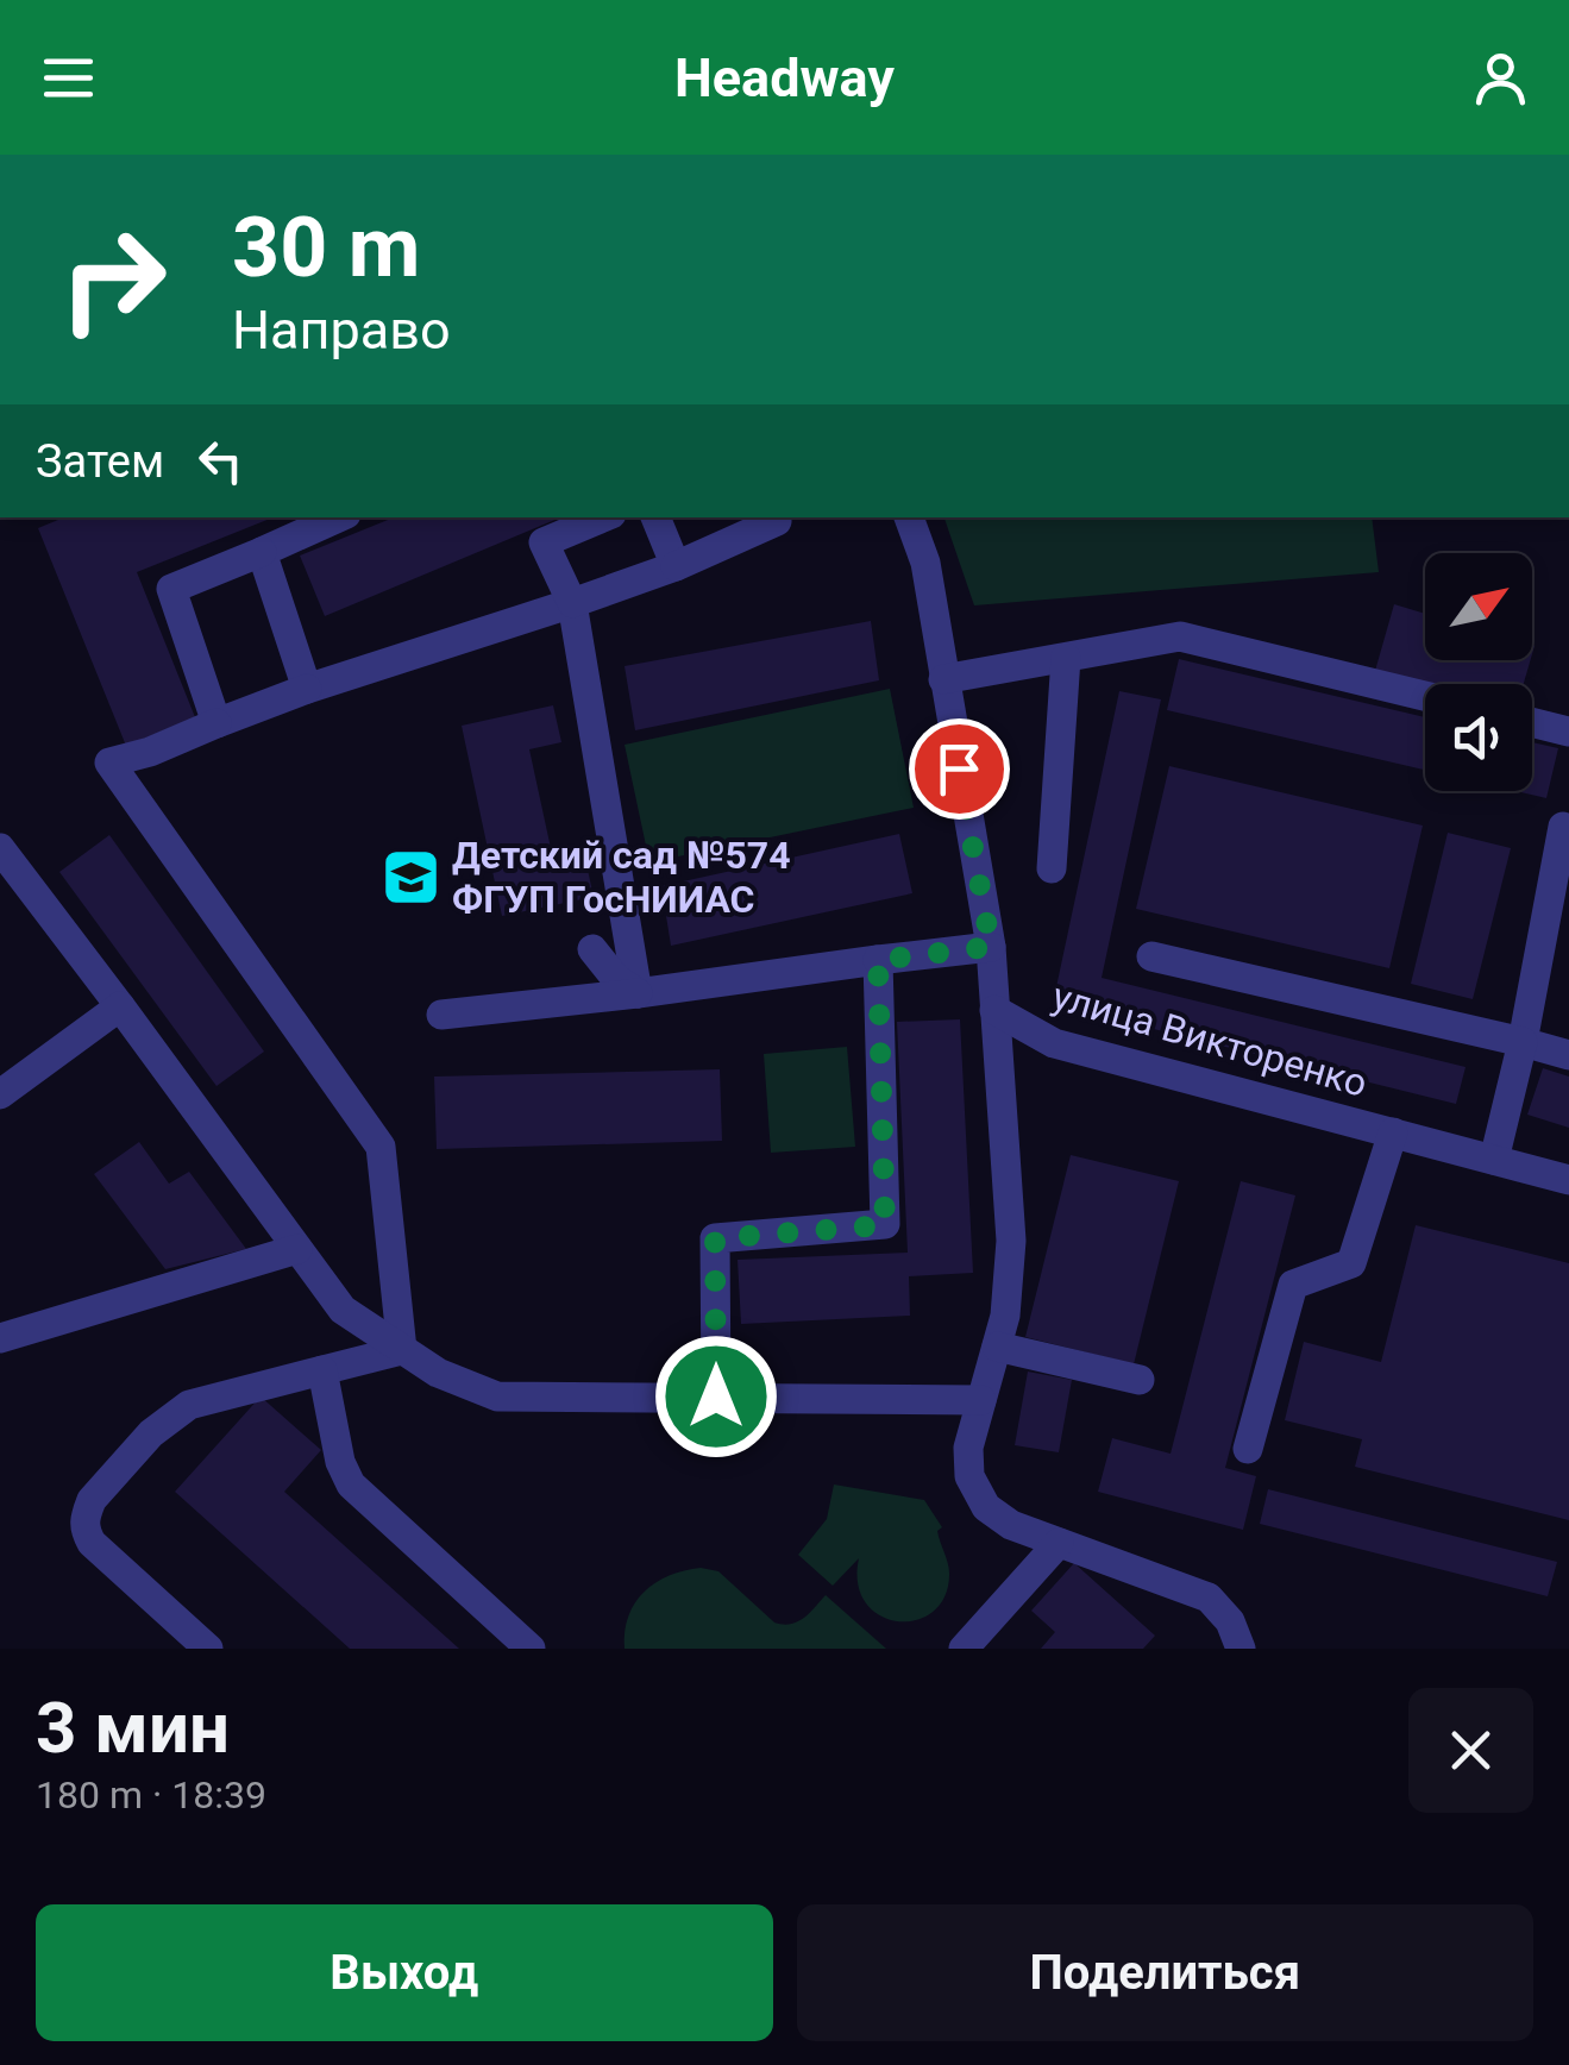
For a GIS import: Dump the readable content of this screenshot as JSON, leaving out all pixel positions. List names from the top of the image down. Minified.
{"streets":{"street":["улица Викторенко"]},"places":{"school or university":["Детский сад №574 ФГУП ГосНИИАС"]},"north":"top right","page":{"header":"Headway","turn":["30 m","Направо"],"then":"Затем","heading":["3 мин","180 m · 18:39"],"buttons":["Выход","Поделиться"]}}
